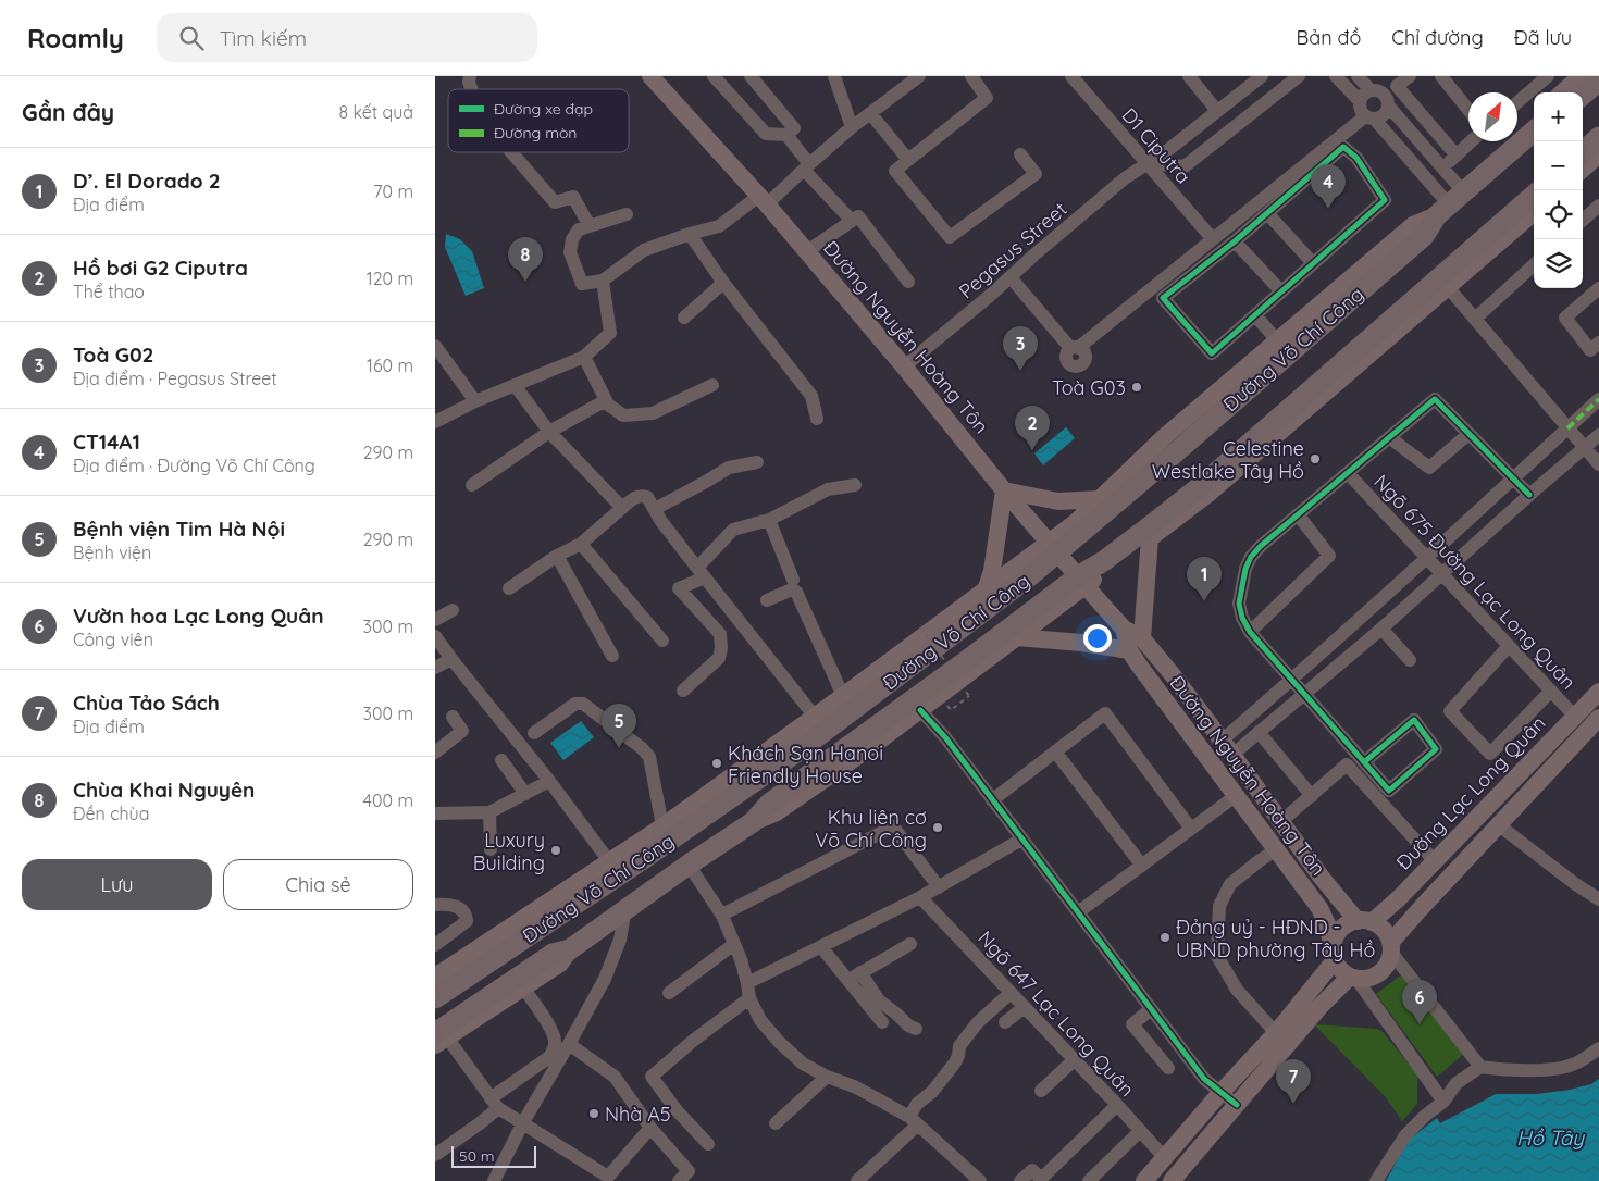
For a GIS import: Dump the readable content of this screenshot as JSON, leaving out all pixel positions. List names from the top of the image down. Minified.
{"streets":{"highway":["Đường Võ Chí Công"],"main road":["Đường Nguyễn Hoàng Tôn","Đường Lạc Long Quân"],"street":["D1 Ciputra","Pegasus Street","Ngõ 675 Đường Lạc Long Quân","Ngõ 647 Lạc Long Quân"]},"crossings":[["D1 Ciputra","Pegasus Street"],["Pegasus Street","Đường Nguyễn Hoàng Tôn"],["Đường Nguyễn Hoàng Tôn","Đường Võ Chí Công"],["Đường Nguyễn Hoàng Tôn","Đường Lạc Long Quân"],["Ngõ 675 Đường Lạc Long Quân","Đường Lạc Long Quân"]],"water":["Hồ Tây"],"places":["Toà G03","Celestine Westlake Tây Hồ","Khách Sạn Hanoi Friendly House","Khu liên cơ Võ Chí Công","Luxury Building","Đảng uỷ - HĐND - UBND phường Tây Hồ","Nhà A5"],"legend":["Đường xe đạp","Đường mòn"],"scale_bar":"50 m","north":"top right","page":{"header":"Roamly","search":"Tìm kiếm","nav":["Bản đồ","Chỉ đường","Đã lưu"],"heading":["Gần đây","8 kết quả"],"map_buttons":["+","−"],"list":[{"mark":"1","name":"D’. El Dorado 2","note":"Địa điểm","value":"70 m"},{"mark":"2","name":"Hồ bơi G2 Ciputra","note":"Thể thao","value":"120 m"},{"mark":"3","name":"Toà G02","note":"Địa điểm · Pegasus Street","value":"160 m"},{"mark":"4","name":"CT14A1","note":"Địa điểm · Đường Võ Chí Công","value":"290 m"},{"mark":"5","name":"Bệnh viện Tim Hà Nội","note":"Bệnh viện","value":"290 m"},{"mark":"6","name":"Vườn hoa Lạc Long Quân","note":"Công viên","value":"300 m"},{"mark":"7","name":"Chùa Tảo Sách","note":"Địa điểm","value":"300 m"},{"mark":"8","name":"Chùa Khai Nguyên","note":"Đền chùa","value":"400 m"}],"pins":["4","8","3","2","1","5","6","7"],"buttons":["Lưu","Chia sẻ"],"scale":"50 m"}}
